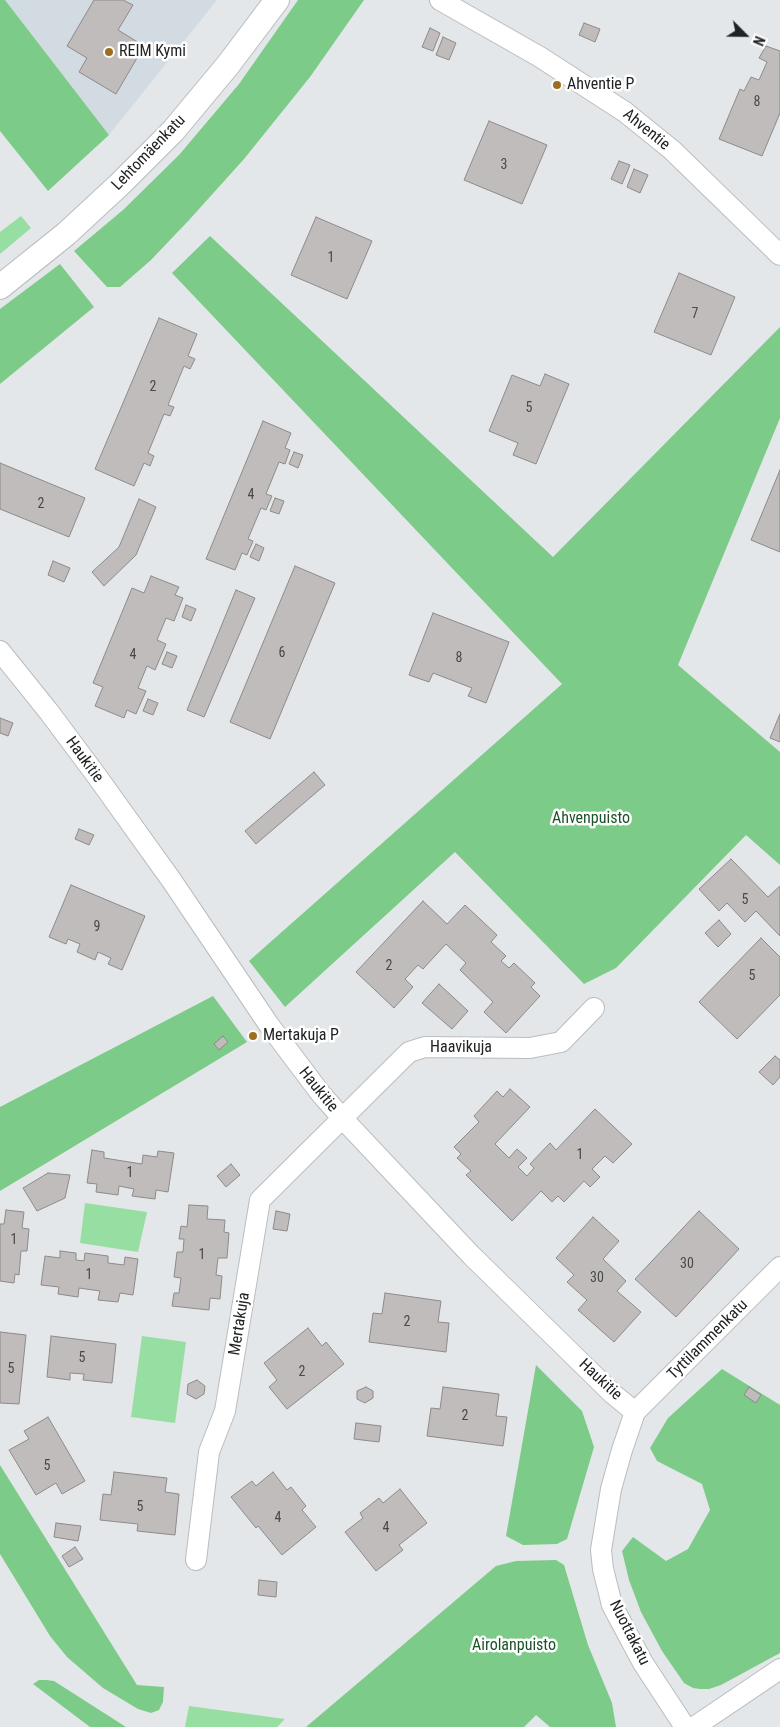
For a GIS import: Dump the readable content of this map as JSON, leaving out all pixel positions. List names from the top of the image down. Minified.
{"streets":{"street":["Ahventie","Lehtomäenkatu","Haukitie","Haavikuja","Mertakuja","Tyttilammenkatu","Nuottakatu"]},"crossings":[["Haukitie","Haavikuja"],["Haukitie","Mertakuja"],["Haukitie","Tyttilammenkatu"],["Haukitie","Nuottakatu"],["Haavikuja","Mertakuja"],["Tyttilammenkatu","Nuottakatu"]],"parks":["Ahvenpuisto","Airolanpuisto"],"places":["REIM Kymi","Ahventie P","Mertakuja P"],"house_numbers":["8","3","1","7","2","5","4","2","6","4","8","5","9","2","5","1","1","1","1","30","1","30","2","5","5","2","2","5","5","4","4"],"north":"bottom right"}
